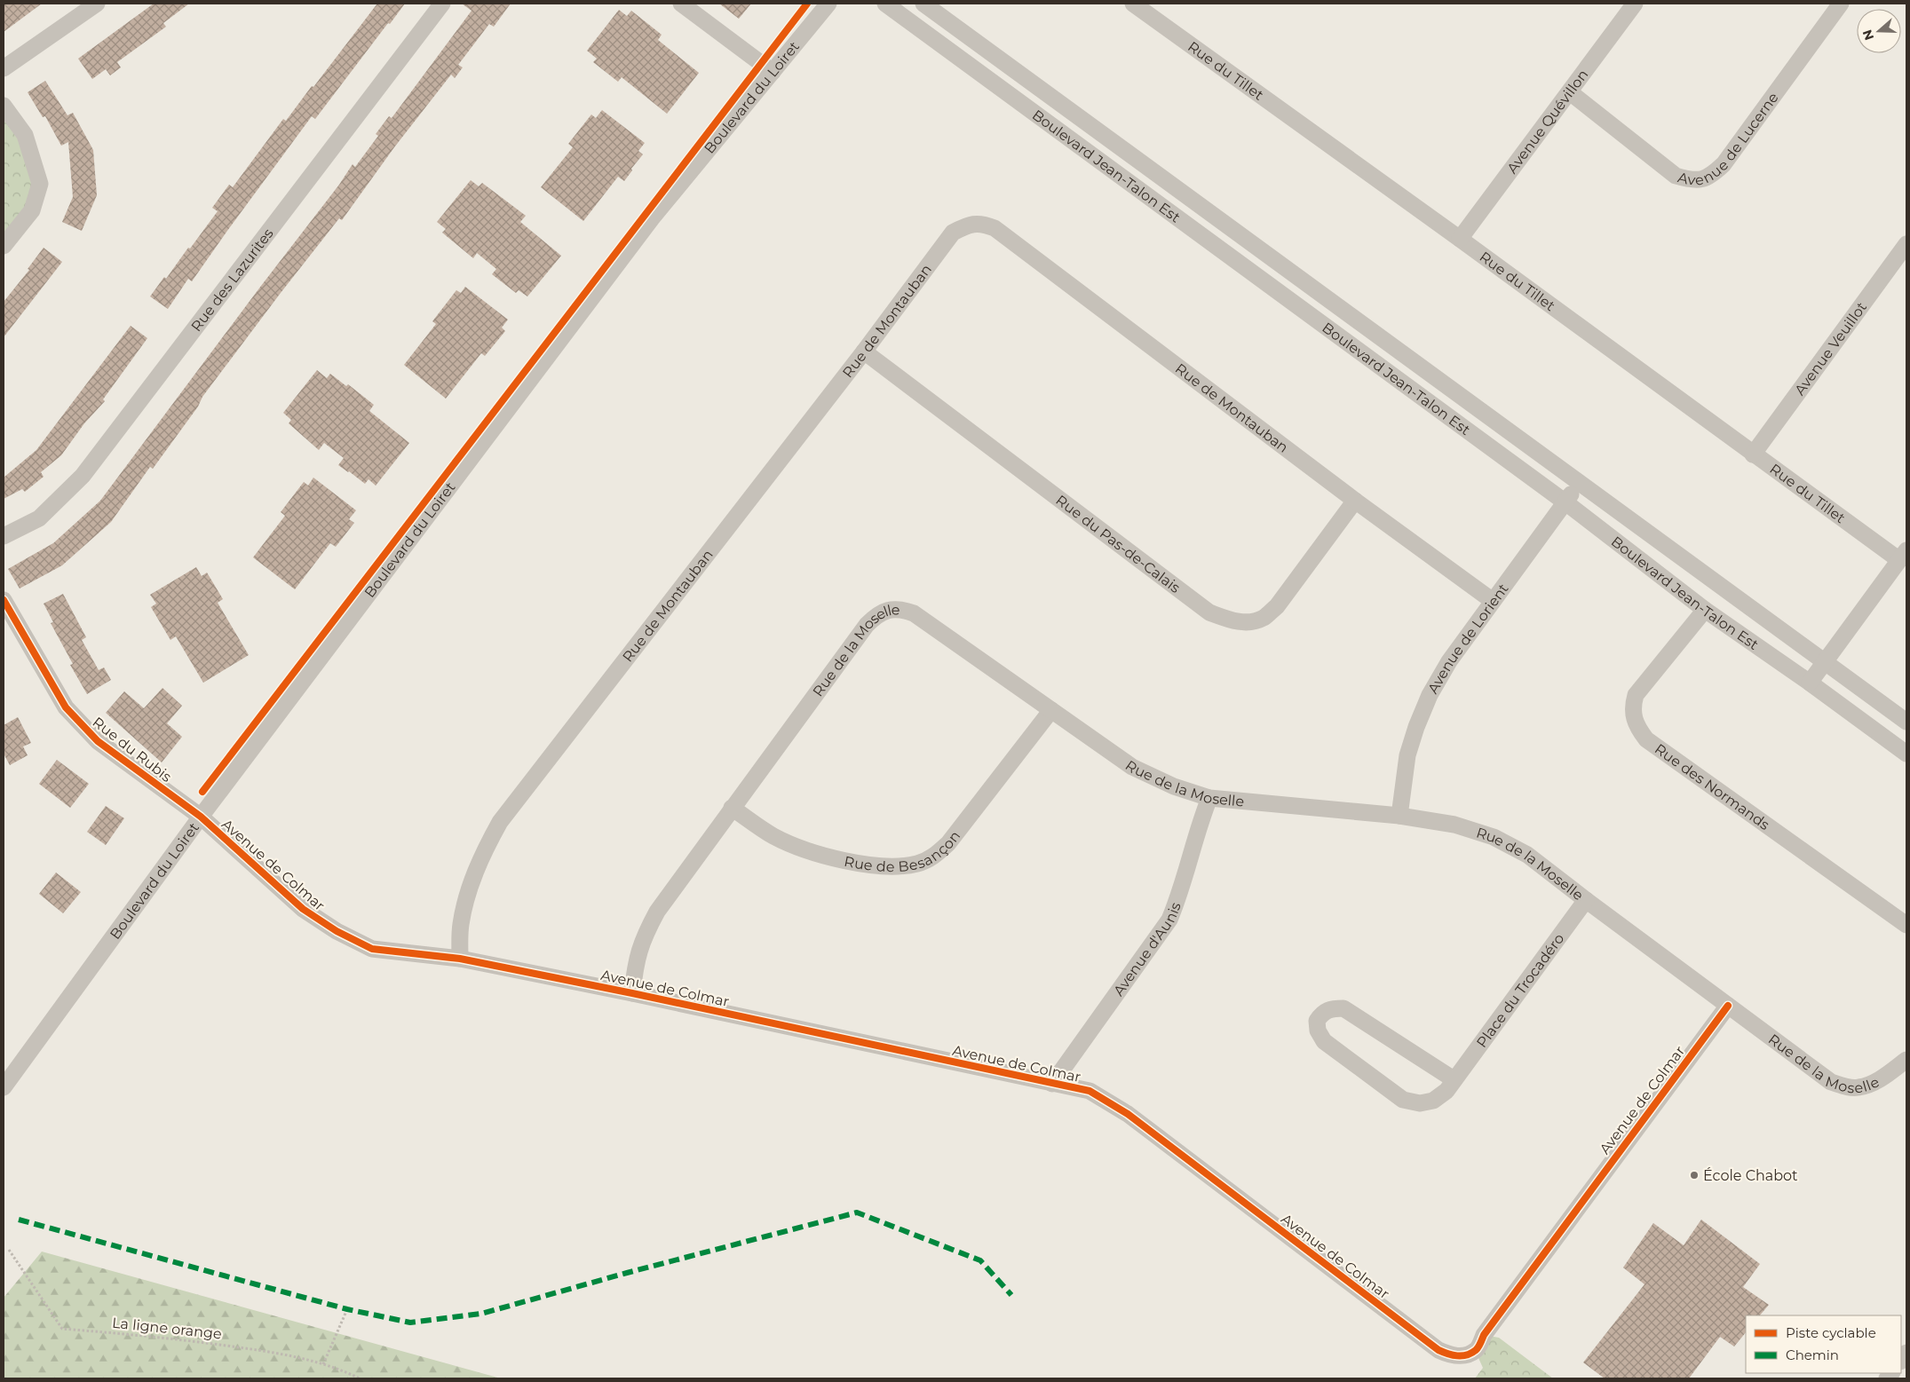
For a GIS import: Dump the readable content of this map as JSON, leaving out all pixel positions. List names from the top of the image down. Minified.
{"streets":{"street":["Rue du Tillet","Boulevard du Loiret","Avenue Quévillon","Avenue de Lucerne","Boulevard Jean-Talon Est","Rue des Lazurites","Rue de Montauban","Avenue Veuillot","Rue du Pas-de-Calais","Avenue de Lorient","Rue de la Moselle","Rue du Rubis","Rue des Normands","Rue de Besançon","Avenue de Colmar","Avenue d'Aunis","Place du Trocadéro"],"path":["La ligne orange"]},"crossings":[["Rue du Tillet","Avenue Quévillon"],["Rue du Tillet","Avenue Veuillot"],["Boulevard du Loiret","Rue du Rubis"],["Boulevard du Loiret","Avenue de Colmar"],["Avenue Quévillon","Avenue de Lucerne"],["Boulevard Jean-Talon Est","Avenue de Lorient"],["Boulevard Jean-Talon Est","Rue des Normands"],["Rue de Montauban","Rue du Pas-de-Calais"],["Rue de Montauban","Avenue de Lorient"],["Rue de Montauban","Avenue de Colmar"],["Avenue de Lorient","Rue de la Moselle"],["Rue de la Moselle","Rue de Besançon"],["Rue de la Moselle","Avenue de Colmar"],["Rue de la Moselle","Avenue d'Aunis"],["Rue de la Moselle","Place du Trocadéro"],["Rue du Rubis","Avenue de Colmar"],["Avenue de Colmar","Avenue d'Aunis"]],"places":["École Chabot"],"legend":["Piste cyclable","Chemin"],"north":"left"}
